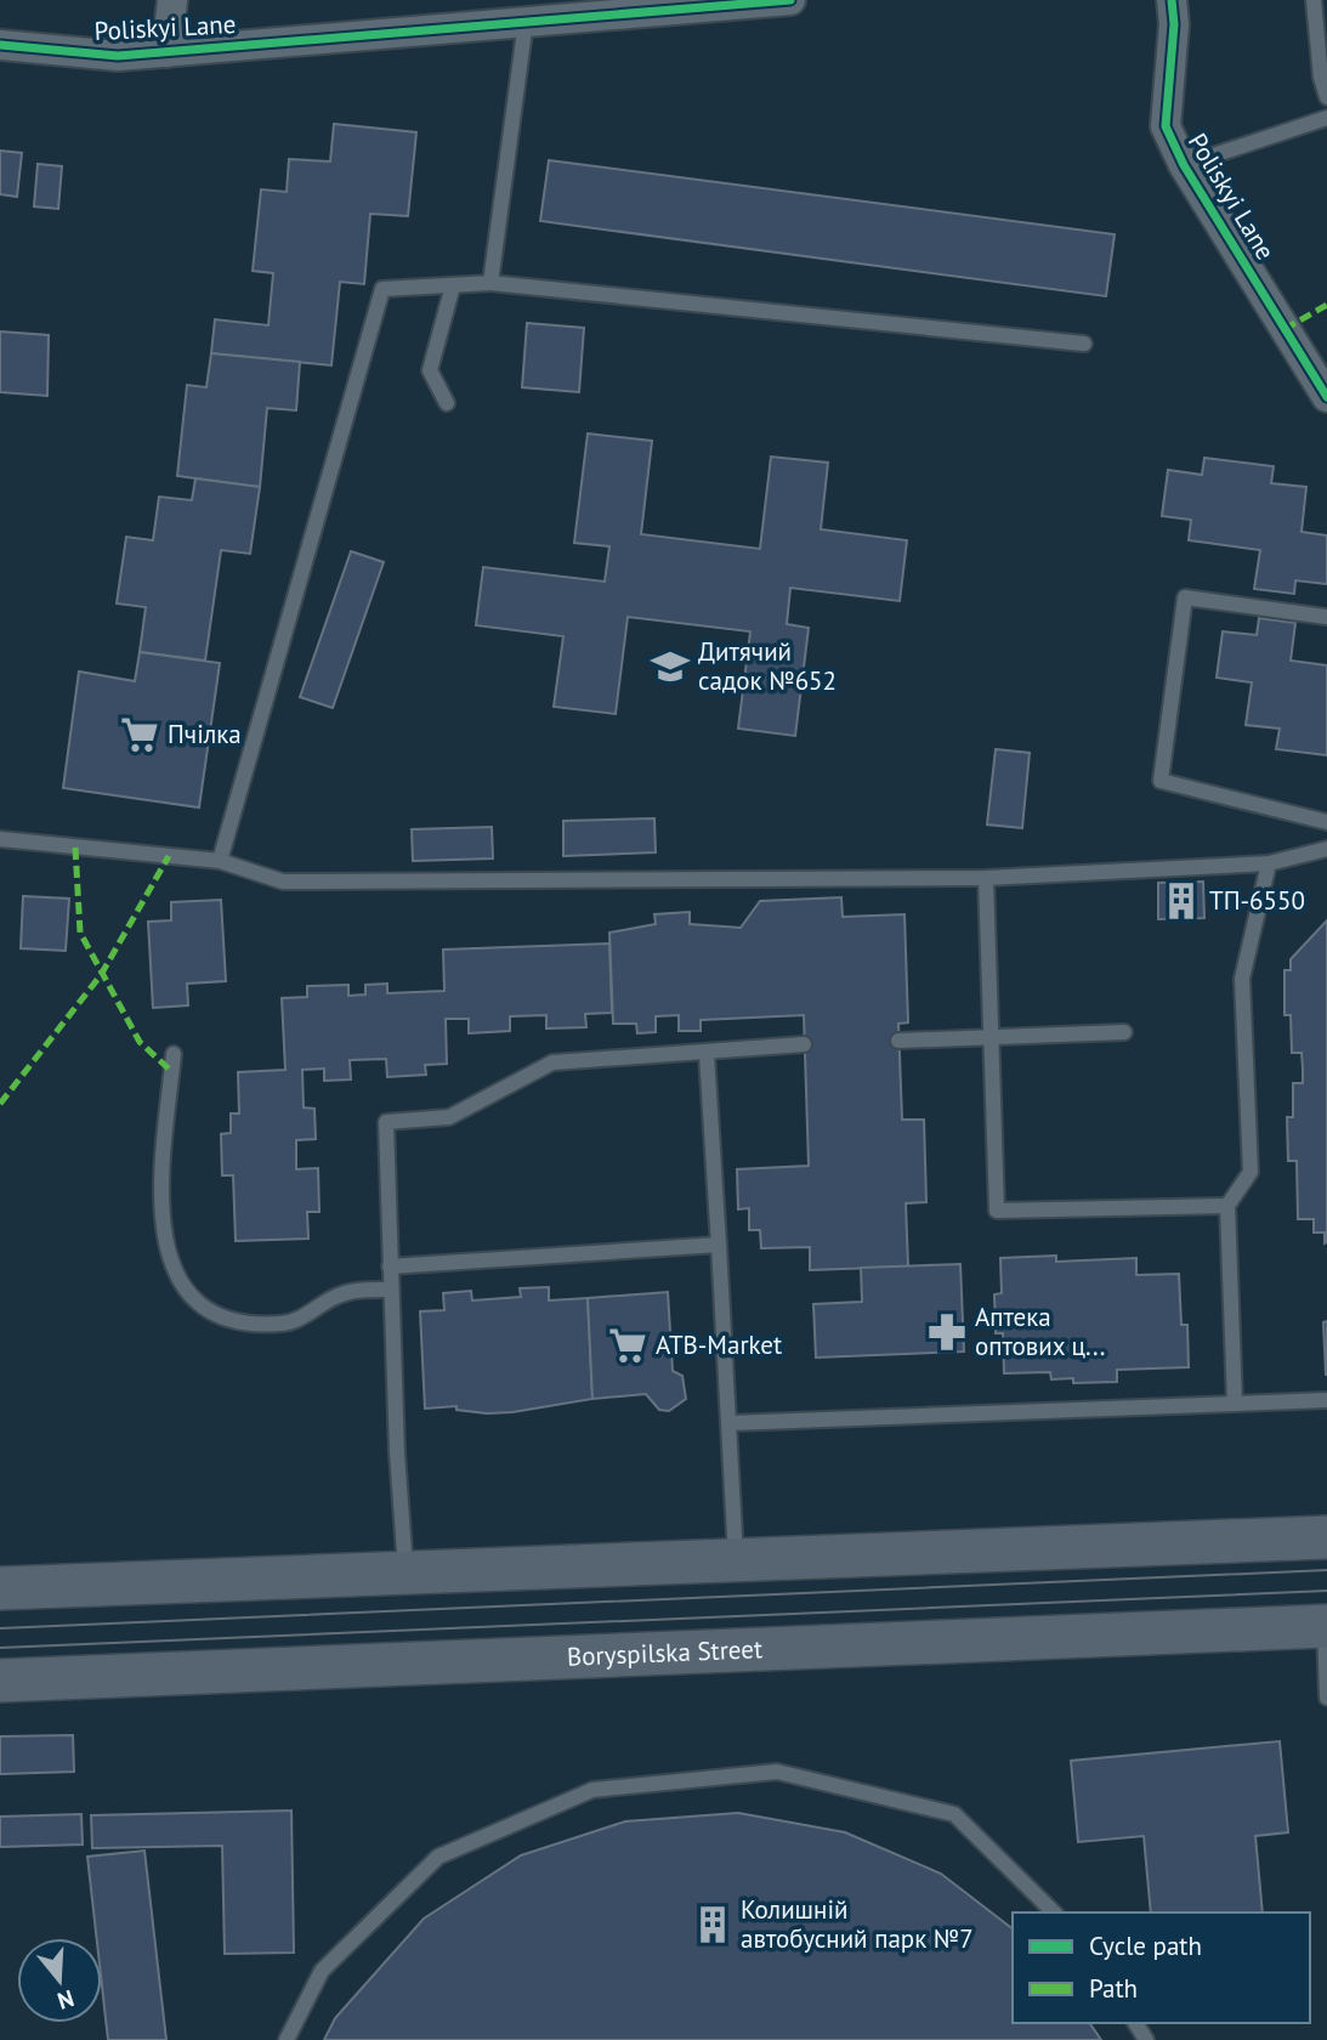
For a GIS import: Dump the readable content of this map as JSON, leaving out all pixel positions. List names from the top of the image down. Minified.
{"streets":{"main road":["Boryspilska Street"],"street":["Poliskyi Lane"]},"places":{"school or university":["Дитячий садок №652"],"supermarket":["Пчілка","ATB-Market"],"building":["ТП-6550","Колишній автобусний парк №7"],"pharmacy":["Аптека оптових ц..."]},"legend":["Cycle path","Path"],"north":"bottom"}
